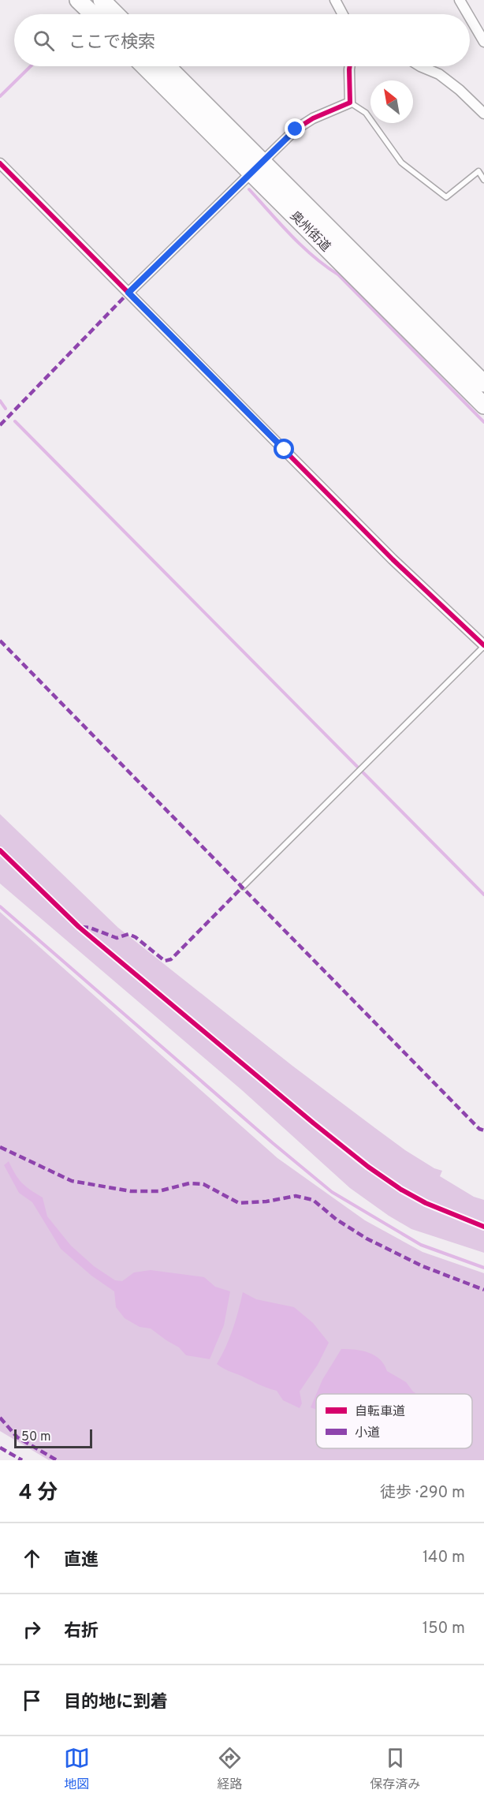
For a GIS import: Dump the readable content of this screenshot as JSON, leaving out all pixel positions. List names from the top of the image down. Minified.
{"streets":{"highway":["奥州街道"]},"legend":["自転車道","小道"],"scale_bar":"50 m","north":"top left","page":{"search":"ここで検索","scale":"50 m","heading":["4 分","徒歩 · 290 m"],"list":[["直進","140 m"],["右折","150 m"],"目的地に到着"],"nav":["地図","経路","保存済み"]}}
